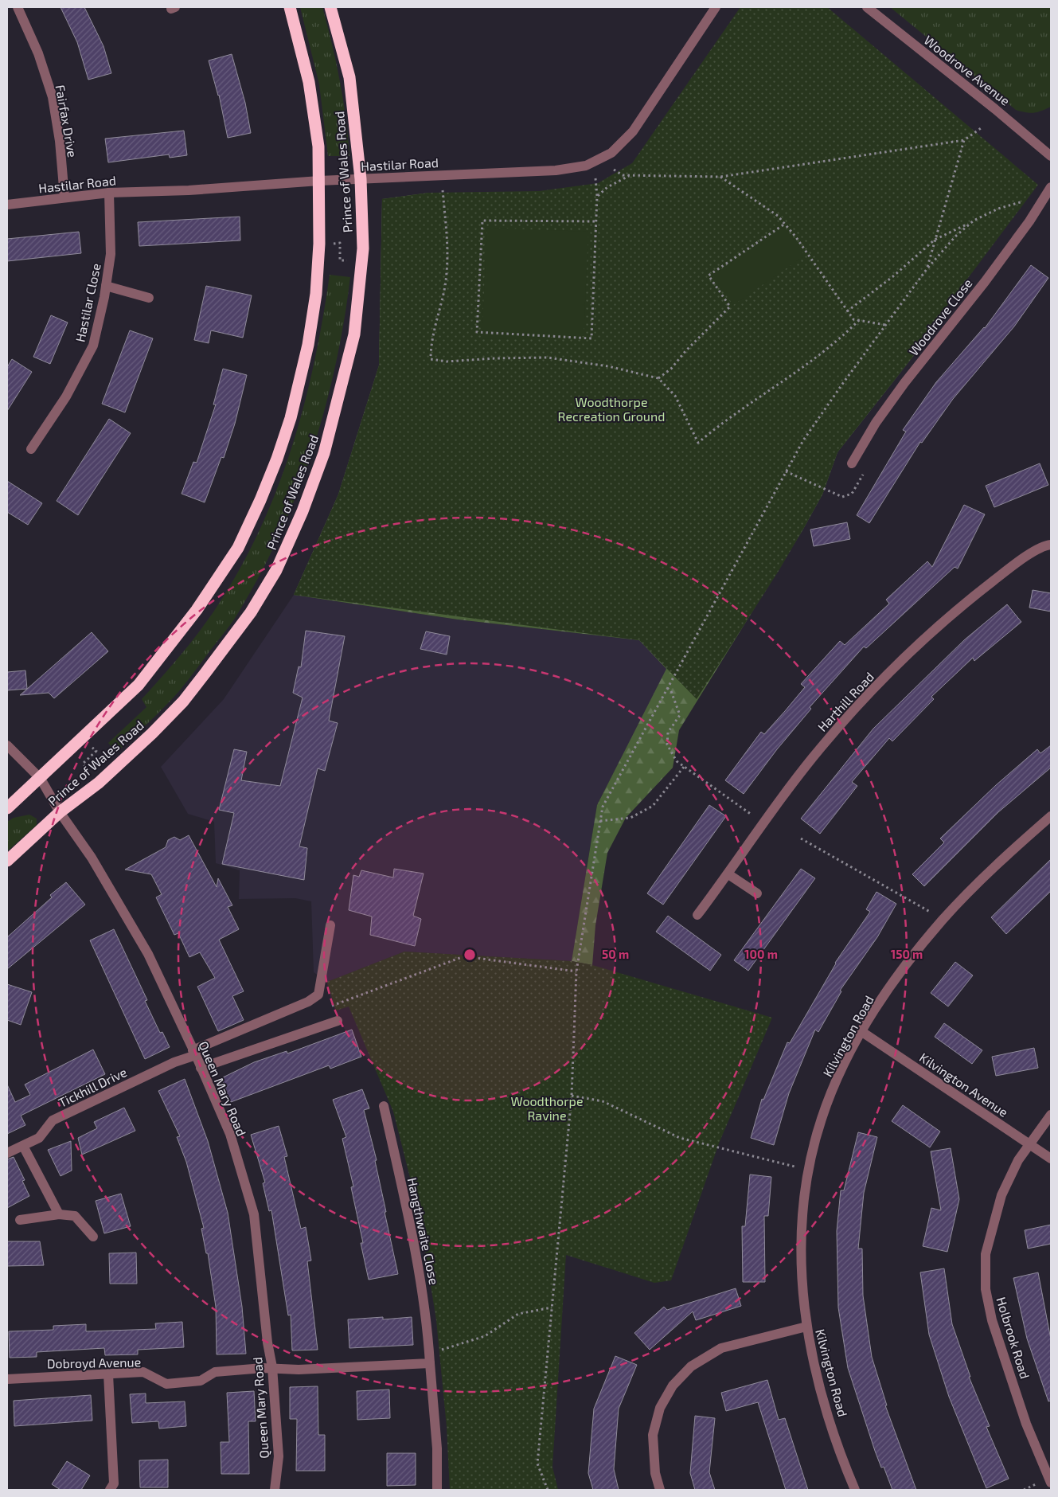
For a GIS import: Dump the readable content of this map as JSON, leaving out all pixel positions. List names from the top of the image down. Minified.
{"streets":{"highway":["Prince of Wales Road"],"street":["Woodrove Avenue","Fairfax Drive","Hastilar Road","Hastilar Close","Woodrove Close","Harthill Road","Kilvington Road","Kilvington Avenue","Tickhill Drive","Queen Mary Road","Hangthwaite Close","Holbrook Road","Dobroyd Avenue"]},"crossings":[["Fairfax Drive","Hastilar Road"],["Hastilar Road","Prince of Wales Road"],["Hastilar Road","Hastilar Close"],["Prince of Wales Road","Queen Mary Road"],["Kilvington Road","Kilvington Avenue"],["Kilvington Avenue","Holbrook Road"],["Tickhill Drive","Queen Mary Road"],["Queen Mary Road","Dobroyd Avenue"]],"parks":["Woodthorpe Recreation Ground","Woodthorpe Ravine"],"rings":["50 m","100 m","150 m"]}
